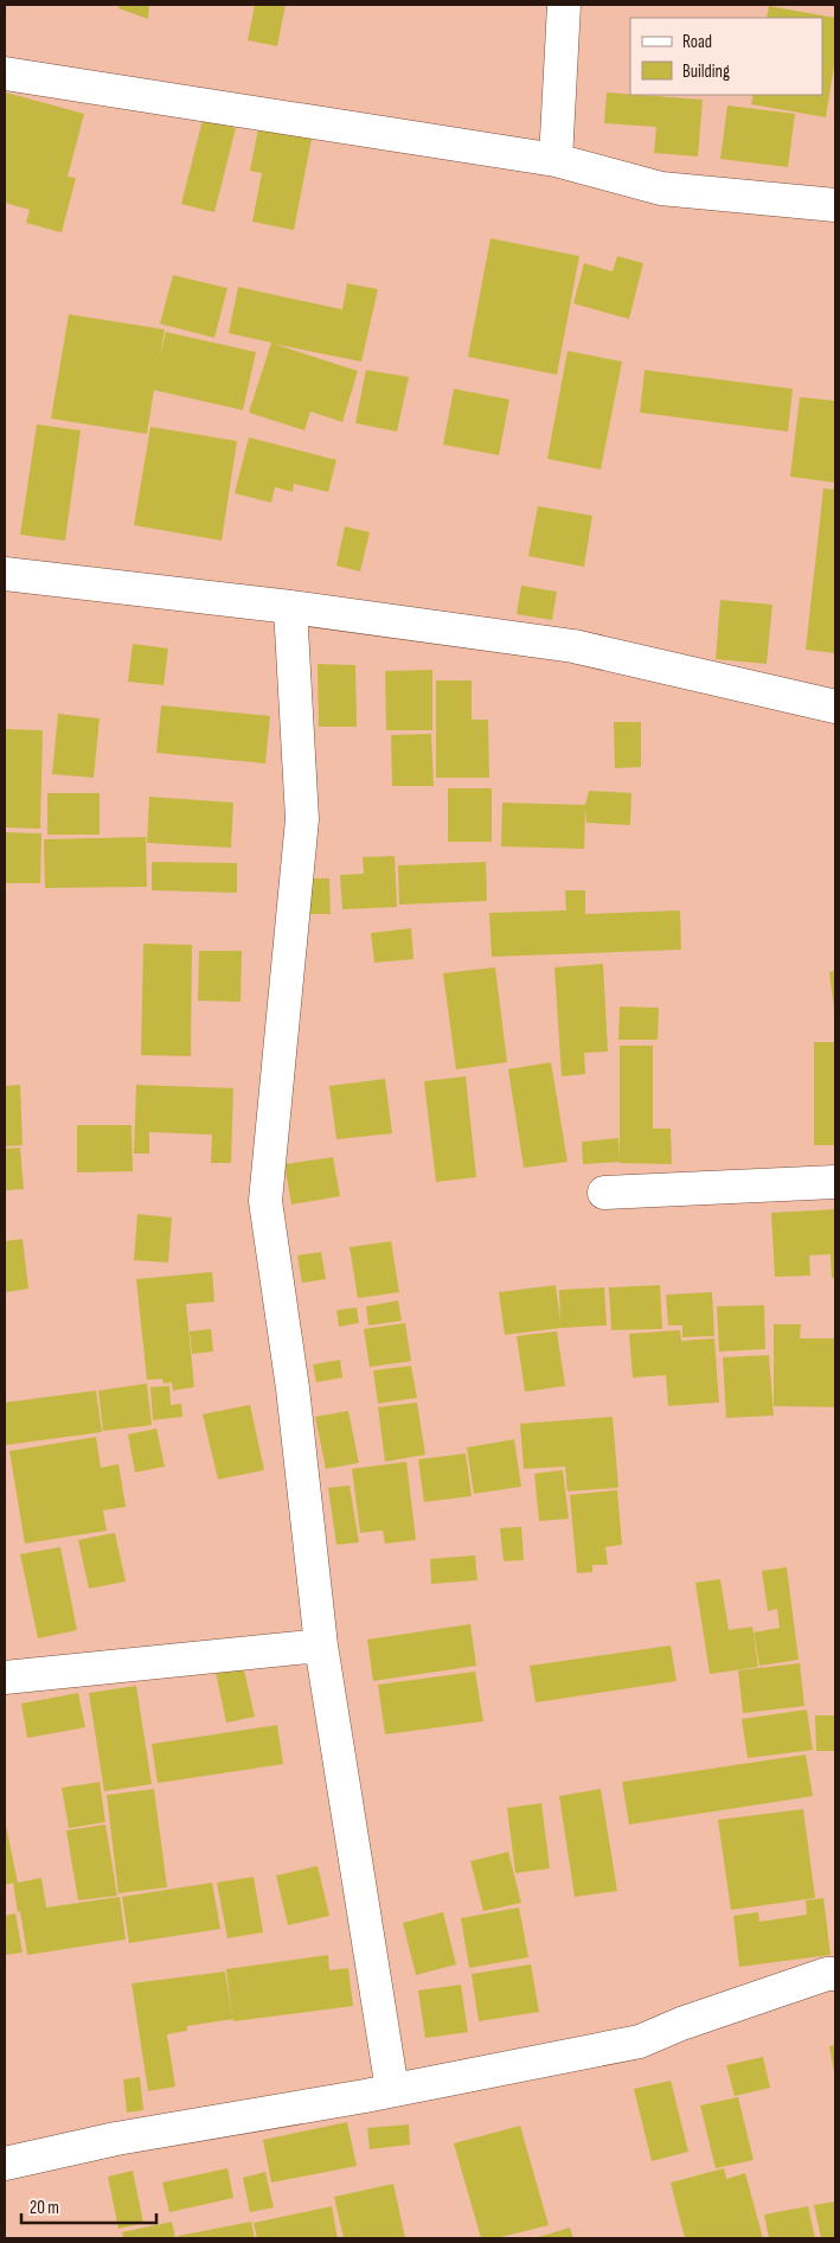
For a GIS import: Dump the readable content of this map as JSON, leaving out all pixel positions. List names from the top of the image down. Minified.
{"legend":["Road","Building"],"scale_bar":"20 m"}
